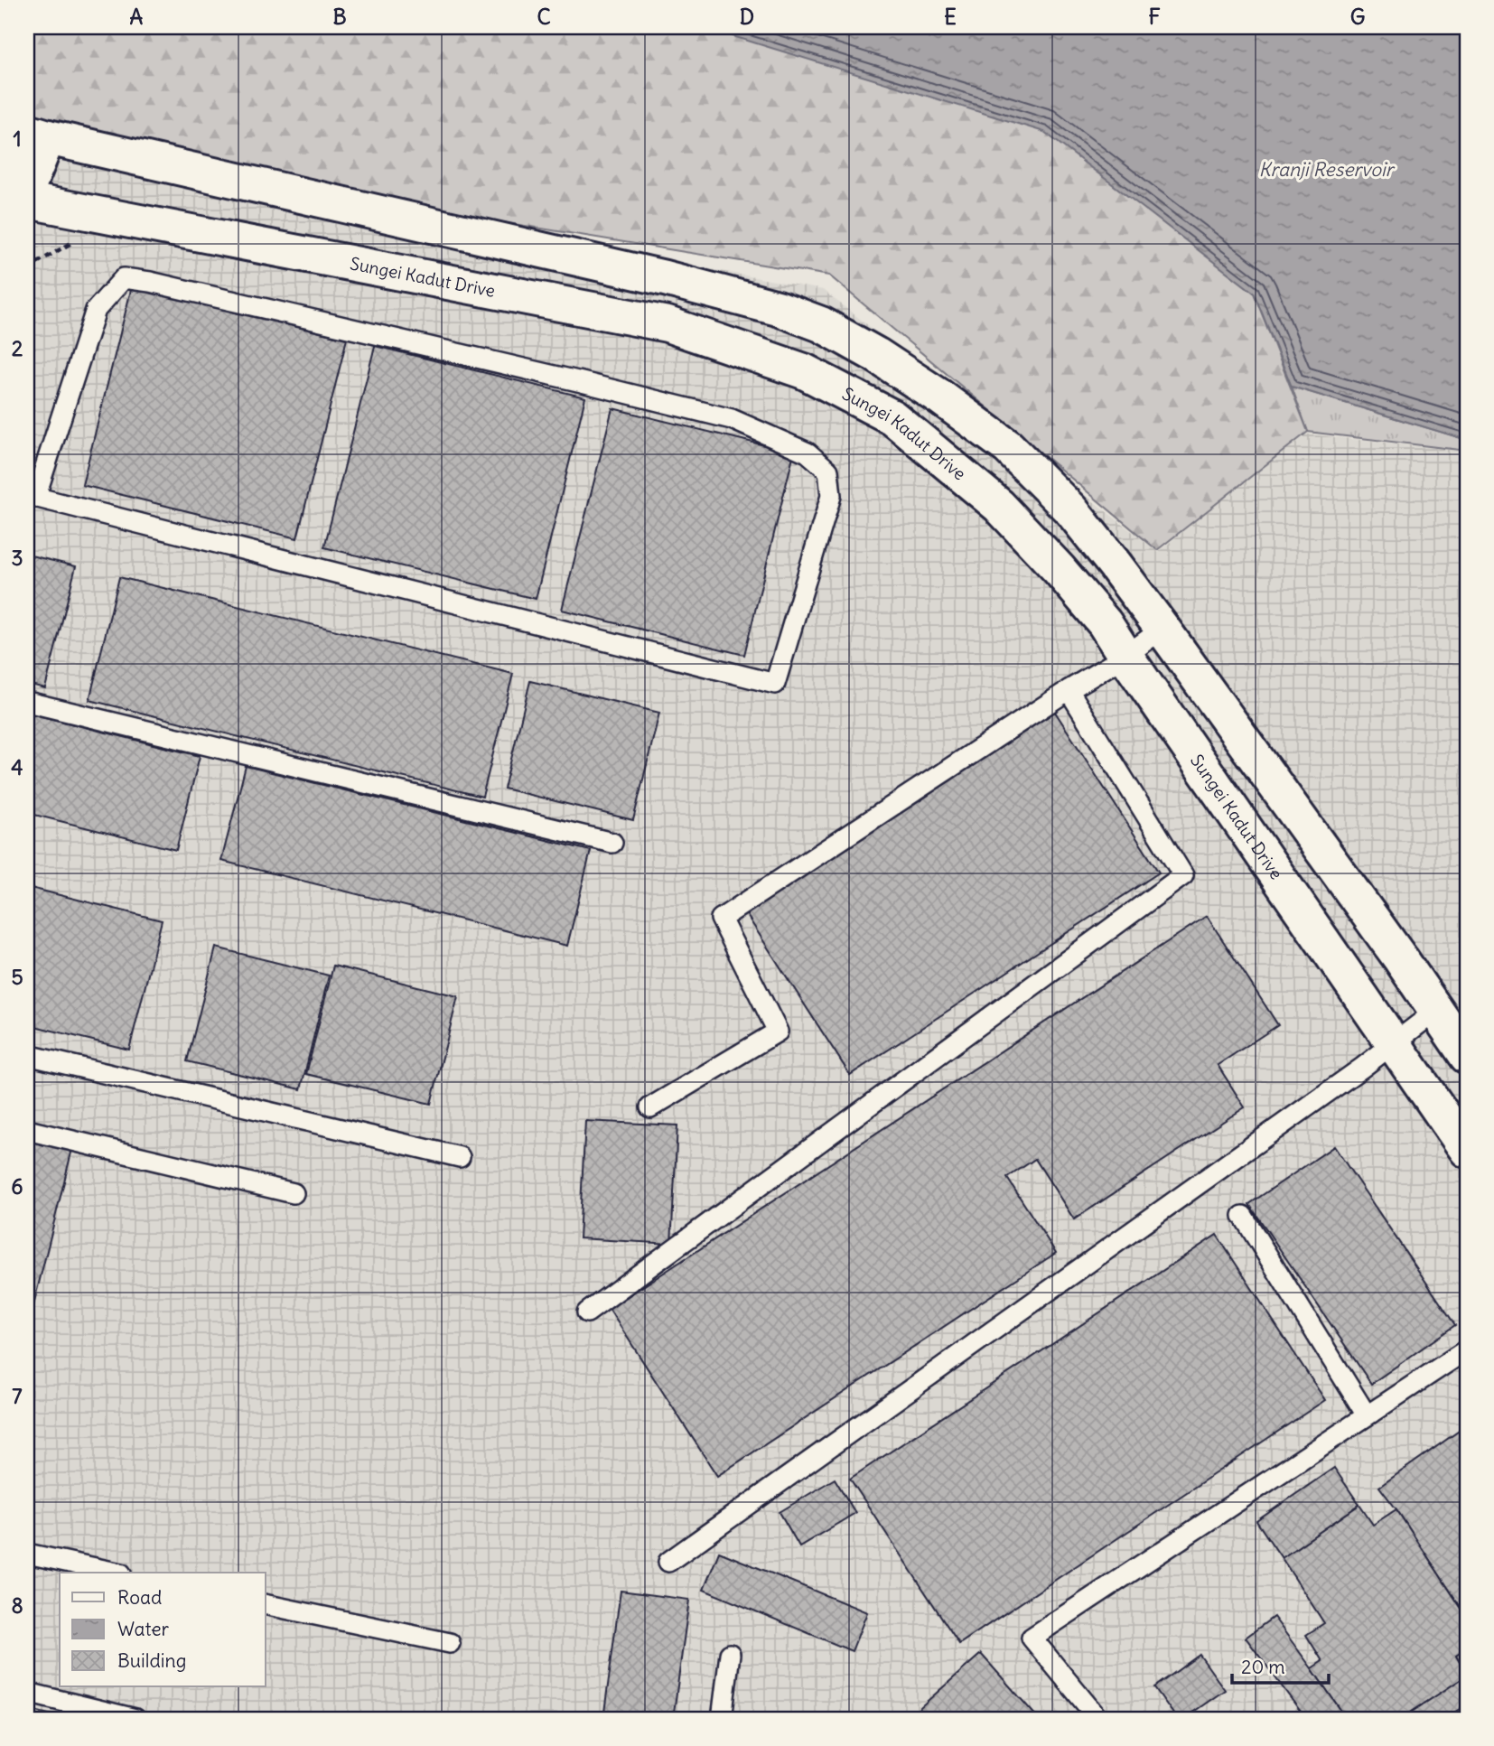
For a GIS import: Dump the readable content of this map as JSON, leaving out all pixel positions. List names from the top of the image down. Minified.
{"streets":{"main road":["Sungei Kadut Drive"]},"water":["Kranji Reservoir"],"legend":["Road","Water","Building"],"scale_bar":"20 m","grid":{"columns":["A","B","C","D","E","F","G"],"rows":["1","2","3","4","5","6","7","8"]}}
